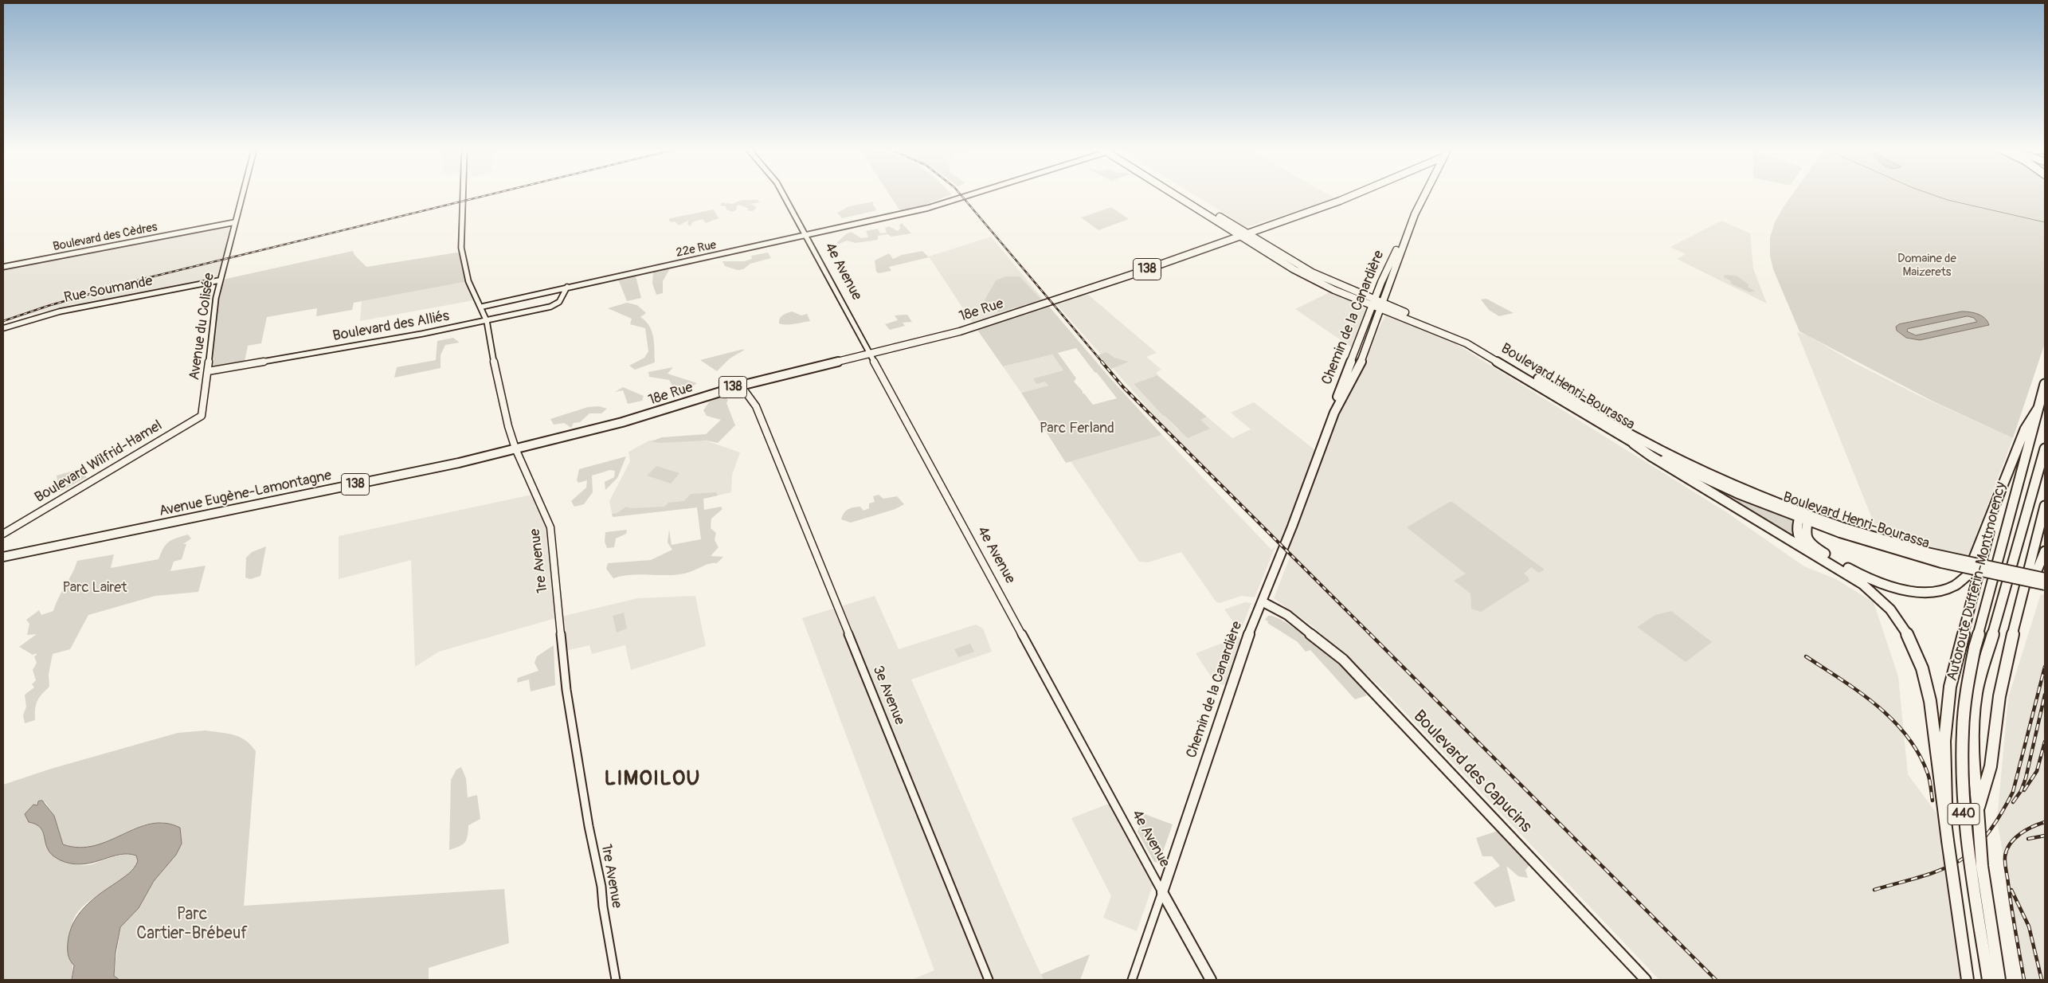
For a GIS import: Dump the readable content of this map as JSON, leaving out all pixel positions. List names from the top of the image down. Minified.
{"streets":{"highway":["Autoroute Dufferin-Montmorency","440"],"main road":["138","4e Avenue","18e Rue","Chemin de la Canardière","Boulevard Henri-Bourassa","Avenue Eugène-Lamontagne","Boulevard des Capucins"],"street":["Boulevard des Cèdres","22e Rue","Rue Soumande","Avenue du Colisée","Boulevard des Alliés","Boulevard Wilfrid-Hamel","1re Avenue","3e Avenue"]},"crossings":[["Boulevard des Cèdres","Avenue du Colisée"],["22e Rue","4e Avenue"],["22e Rue","Boulevard des Alliés"],["22e Rue","1re Avenue"],["4e Avenue","18e Rue"],["4e Avenue","Chemin de la Canardière"],["Rue Soumande","Avenue du Colisée"],["18e Rue","Boulevard Henri-Bourassa"],["18e Rue","Avenue Eugène-Lamontagne"],["18e Rue","1re Avenue"],["18e Rue","3e Avenue"],["Chemin de la Canardière","Boulevard Henri-Bourassa"],["Chemin de la Canardière","Boulevard des Capucins"],["Avenue du Colisée","Boulevard des Alliés"],["Avenue du Colisée","Boulevard Wilfrid-Hamel"],["Boulevard des Alliés","1re Avenue"],["Avenue Eugène-Lamontagne","1re Avenue"]],"districts":["LIMOILOU"],"parks":["Domaine de Maizerets","Parc Ferland","Parc Lairet","Parc Cartier-Brébeuf"]}
